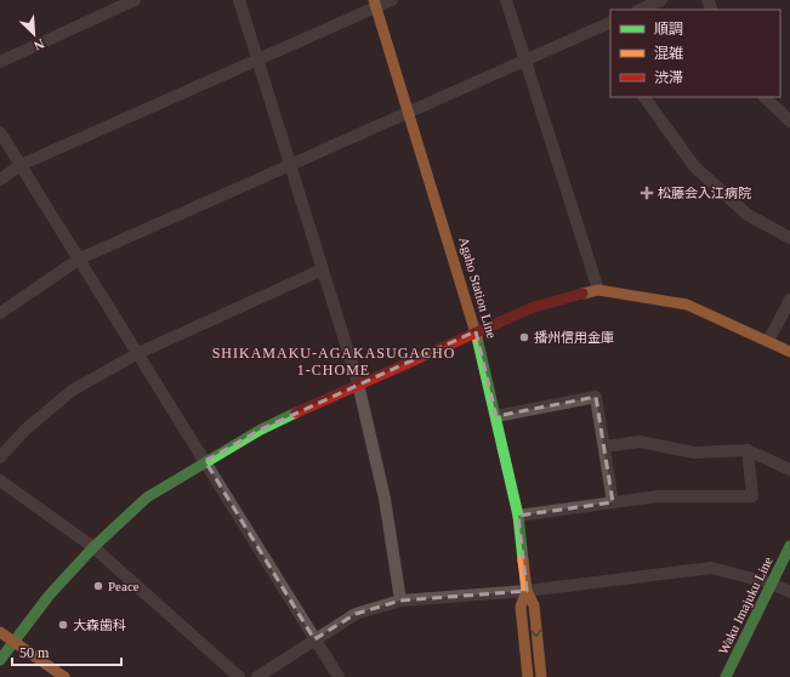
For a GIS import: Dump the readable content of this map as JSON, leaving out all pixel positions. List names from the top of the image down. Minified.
{"streets":{"main road":["Agaho Station Line","Waku Imajuku Line"]},"districts":["SHIKAMAKU-AGAKASUGACHO 1-CHOME"],"places":{"health":["松藤会入江病院"],"other":["播州信用金庫","Peace","大森歯科"]},"legend":["順調","混雑","渋滞"],"scale_bar":"50 m","north":"bottom right"}
